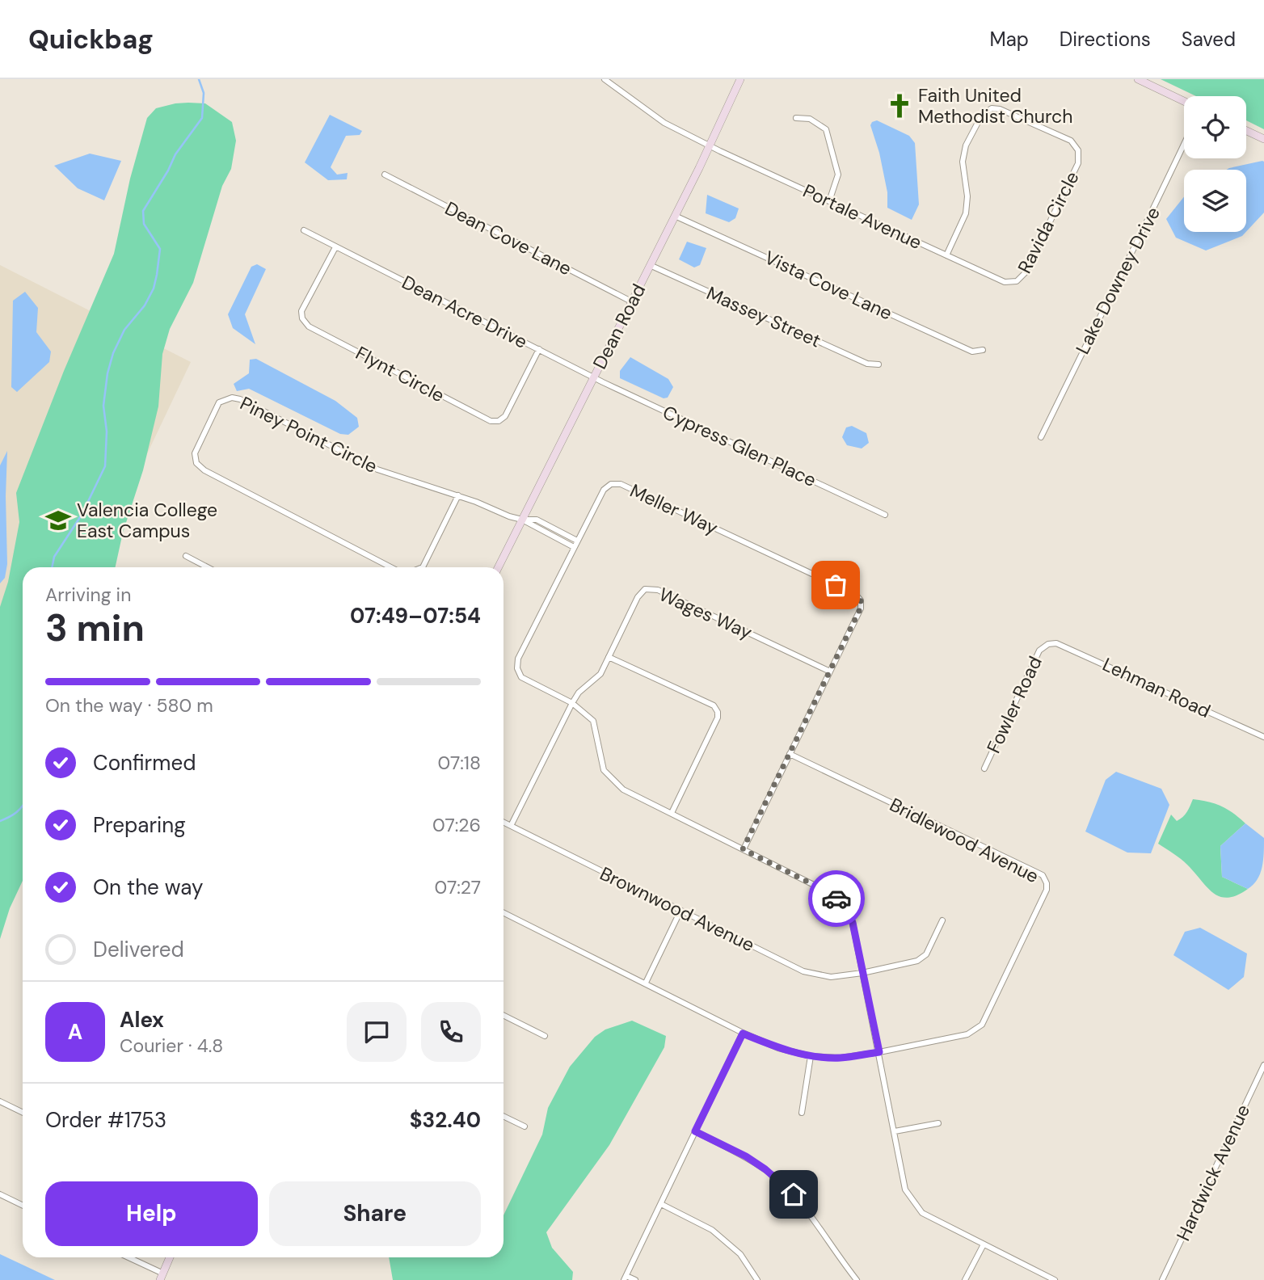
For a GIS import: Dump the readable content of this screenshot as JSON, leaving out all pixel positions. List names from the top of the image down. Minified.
{"streets":{"main road":["Dean Road"],"street":["Portale Avenue","Ravida Circle","Dean Cove Lane","Lake Downey Drive","Vista Cove Lane","Dean Acre Drive","Massey Street","Flynt Circle","Piney Point Circle","Cypress Glen Place","Meller Way","Wages Way","Lehman Road","Fowler Road","Bridlewood Avenue","Brownwood Avenue","Hardwick Avenue"]},"crossings":[["Portale Avenue","Ravida Circle"],["Portale Avenue","Dean Road"],["Dean Cove Lane","Dean Road"],["Vista Cove Lane","Dean Road"],["Dean Acre Drive","Dean Road"],["Dean Acre Drive","Flynt Circle"],["Dean Acre Drive","Cypress Glen Place"],["Massey Street","Dean Road"],["Dean Road","Piney Point Circle"],["Dean Road","Cypress Glen Place"],["Meller Way","Wages Way"],["Wages Way","Brownwood Avenue"],["Lehman Road","Fowler Road"]],"places":{"church":["Faith United Methodist Church"],"school or university":["Valencia College East Campus"]},"page":{"header":"Quickbag","nav":["Map","Directions","Saved"],"heading":["3 min","Arriving in","07:49–07:54"],"panel":["Alex","Courier · 4.8","Order #1753","$32.40"],"bar":"On the way · 580 m","list":[["Confirmed","07:18"],["Preparing","07:26"],["On the way","07:27"],"Delivered"],"round":"A","buttons":["Help","Share"]}}
